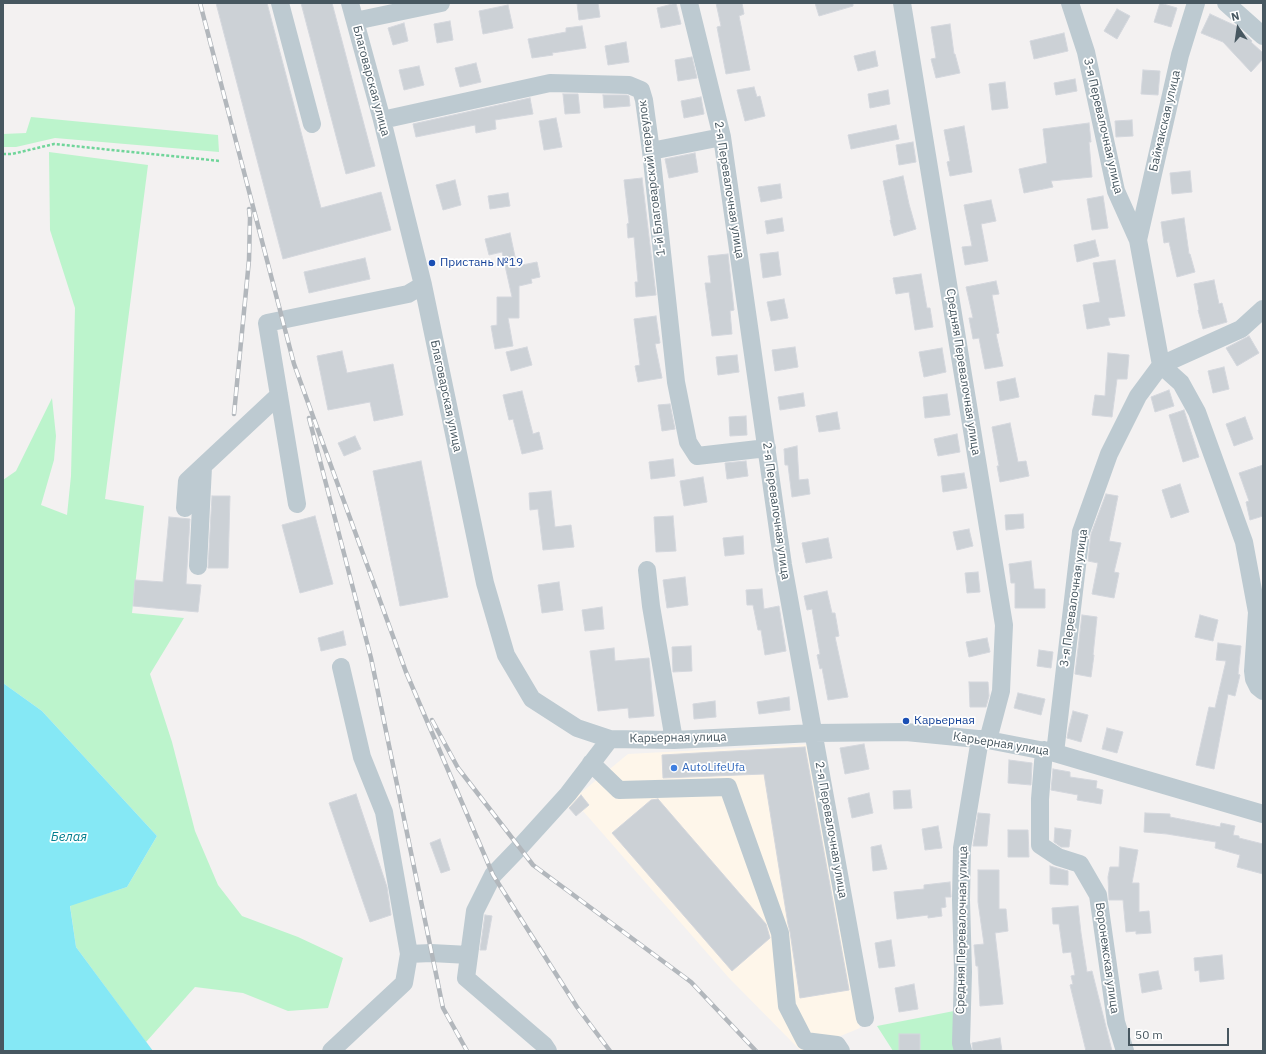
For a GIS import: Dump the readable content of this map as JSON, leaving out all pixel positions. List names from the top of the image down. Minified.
{"streets":{"street":["Благоварская улица","Баймакская улица","3-я Перевалочная улица","1-й Благоварский переулок","2-я Перевалочная улица","Средняя Перевалочная улица","Карьерная улица","Воронежская улица"]},"crossings":[["Благоварская улица","1-й Благоварский переулок"],["Благоварская улица","Карьерная улица"],["Баймакская улица","3-я Перевалочная улица"],["3-я Перевалочная улица","Карьерная улица"],["3-я Перевалочная улица","Воронежская улица"],["1-й Благоварский переулок","2-я Перевалочная улица"],["2-я Перевалочная улица","Карьерная улица"],["Средняя Перевалочная улица","Карьерная улица"],["Карьерная улица","Воронежская улица"]],"water":["Белая"],"places":["Пристань №19","Карьерная","AutoLifeUfa"],"scale_bar":"50 m","north":"top"}
